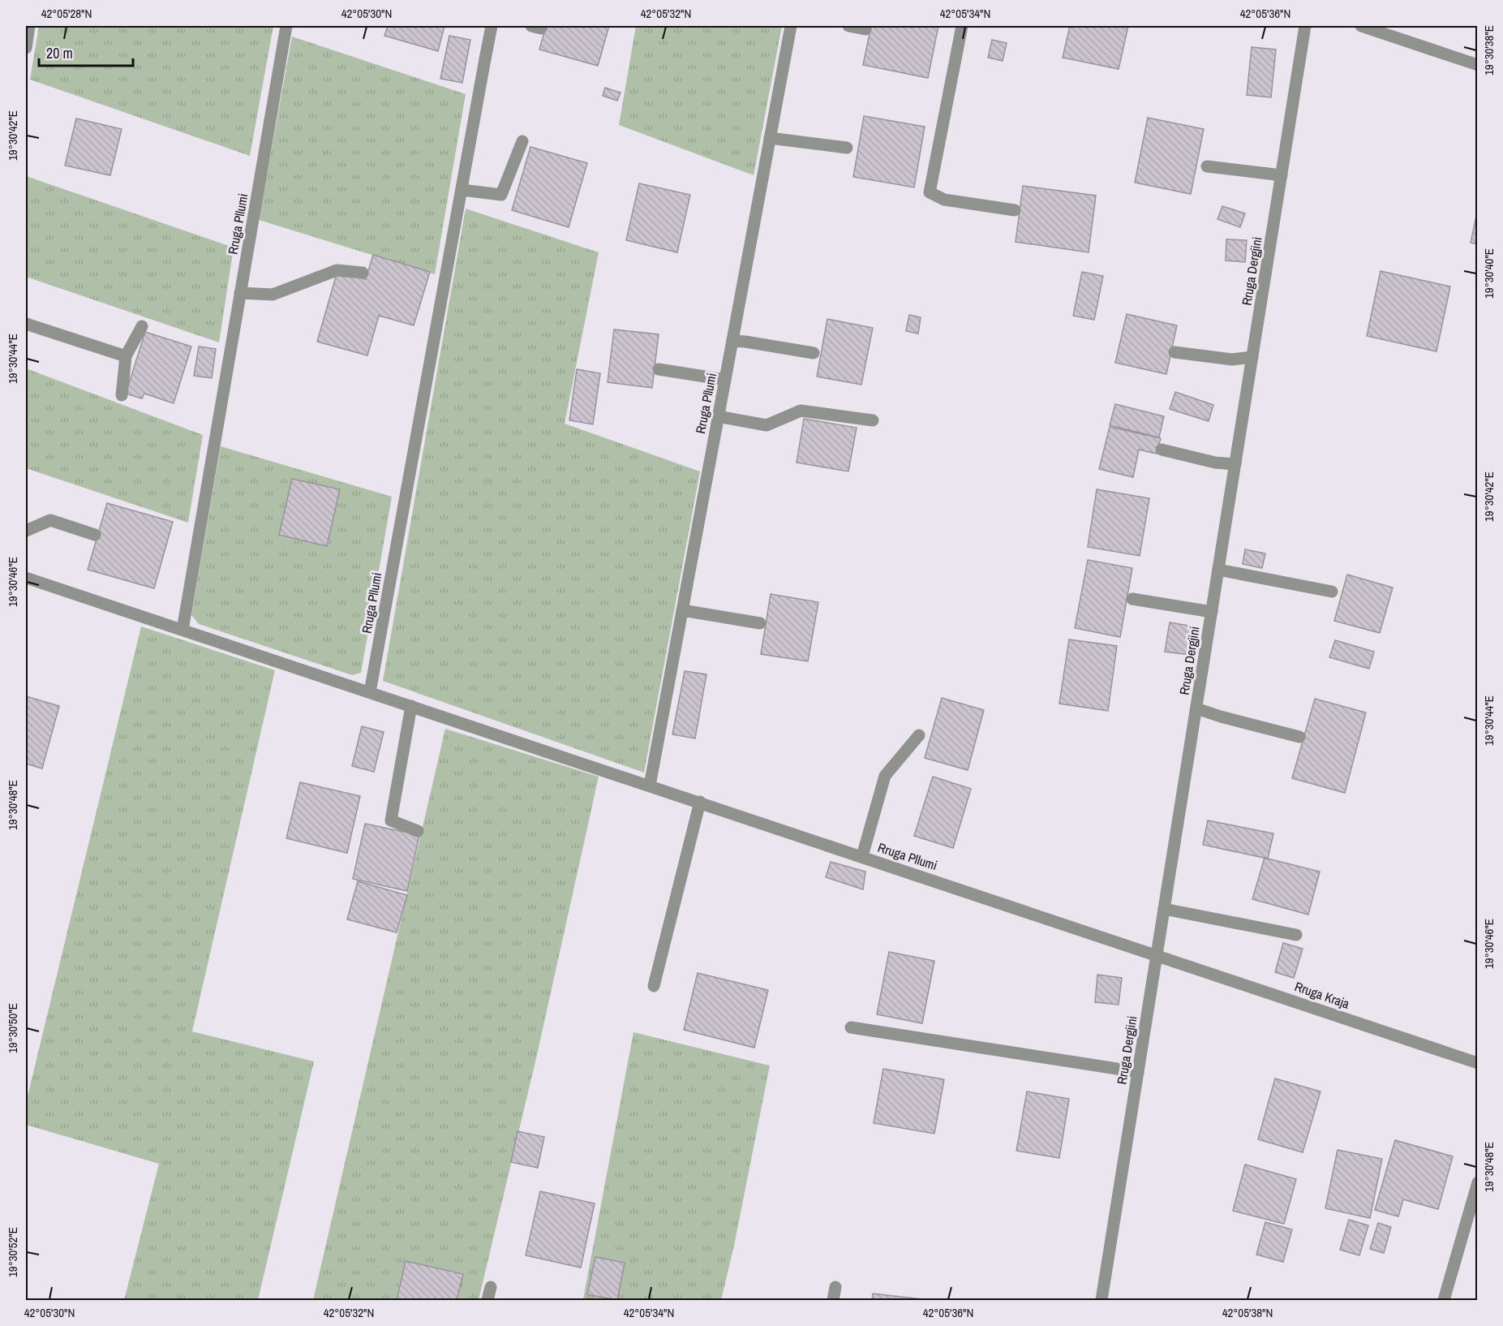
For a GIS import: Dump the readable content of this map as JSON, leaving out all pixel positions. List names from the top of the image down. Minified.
{"streets":{"street":["Rruga Pllumi","Rruga Dergjini","Rruga Kraja"]},"crossings":[["Rruga Pllumi","Rruga Dergjini"],["Rruga Pllumi","Rruga Kraja"],["Rruga Dergjini","Rruga Kraja"]],"scale_bar":"20 m","coordinates":["42°05'28\"N","42°05'30\"N","42°05'32\"N","42°05'34\"N","42°05'36\"N","19°30'38\"E","19°30'42\"E","19°30'40\"E","19°30'44\"E","19°30'46\"E","19°30'48\"E","19°30'50\"E","19°30'52\"E","42°05'38\"N"]}
